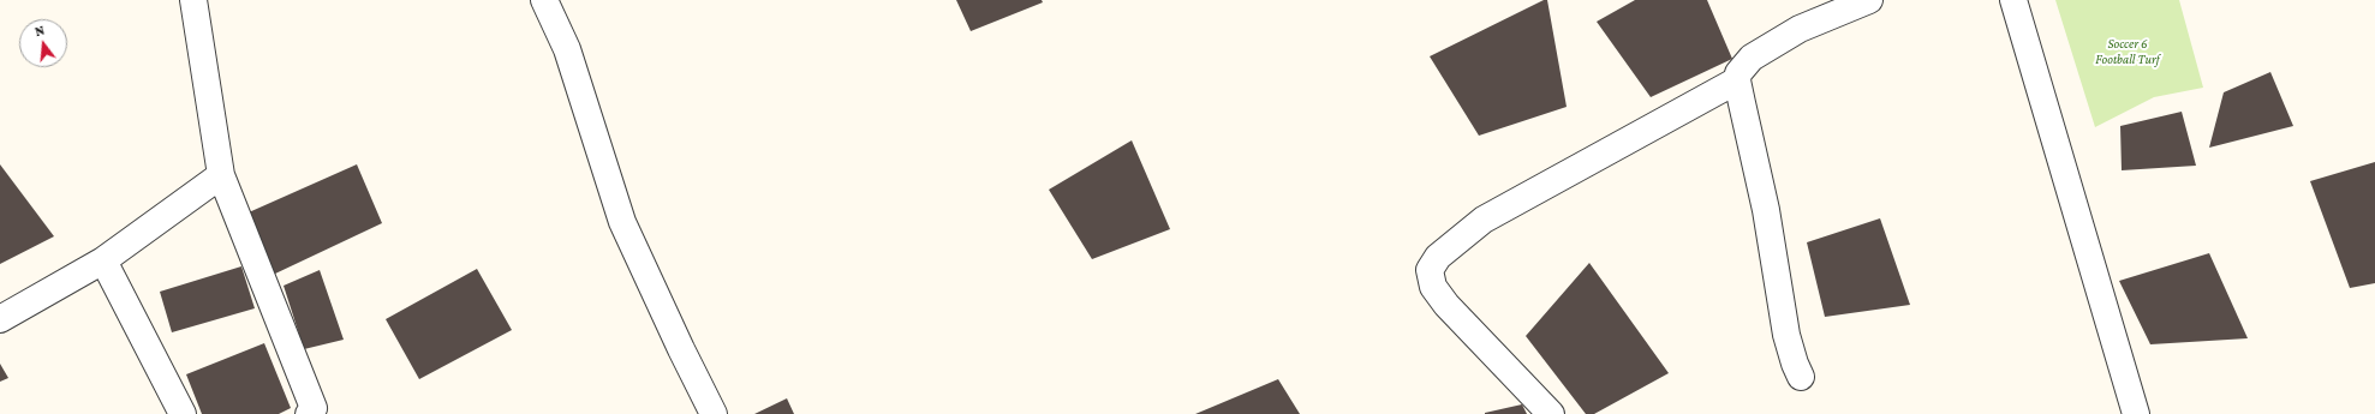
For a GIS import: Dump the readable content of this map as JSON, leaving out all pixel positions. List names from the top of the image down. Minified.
{"parks":["Soccer 6 Football Turf"],"north":"top"}
